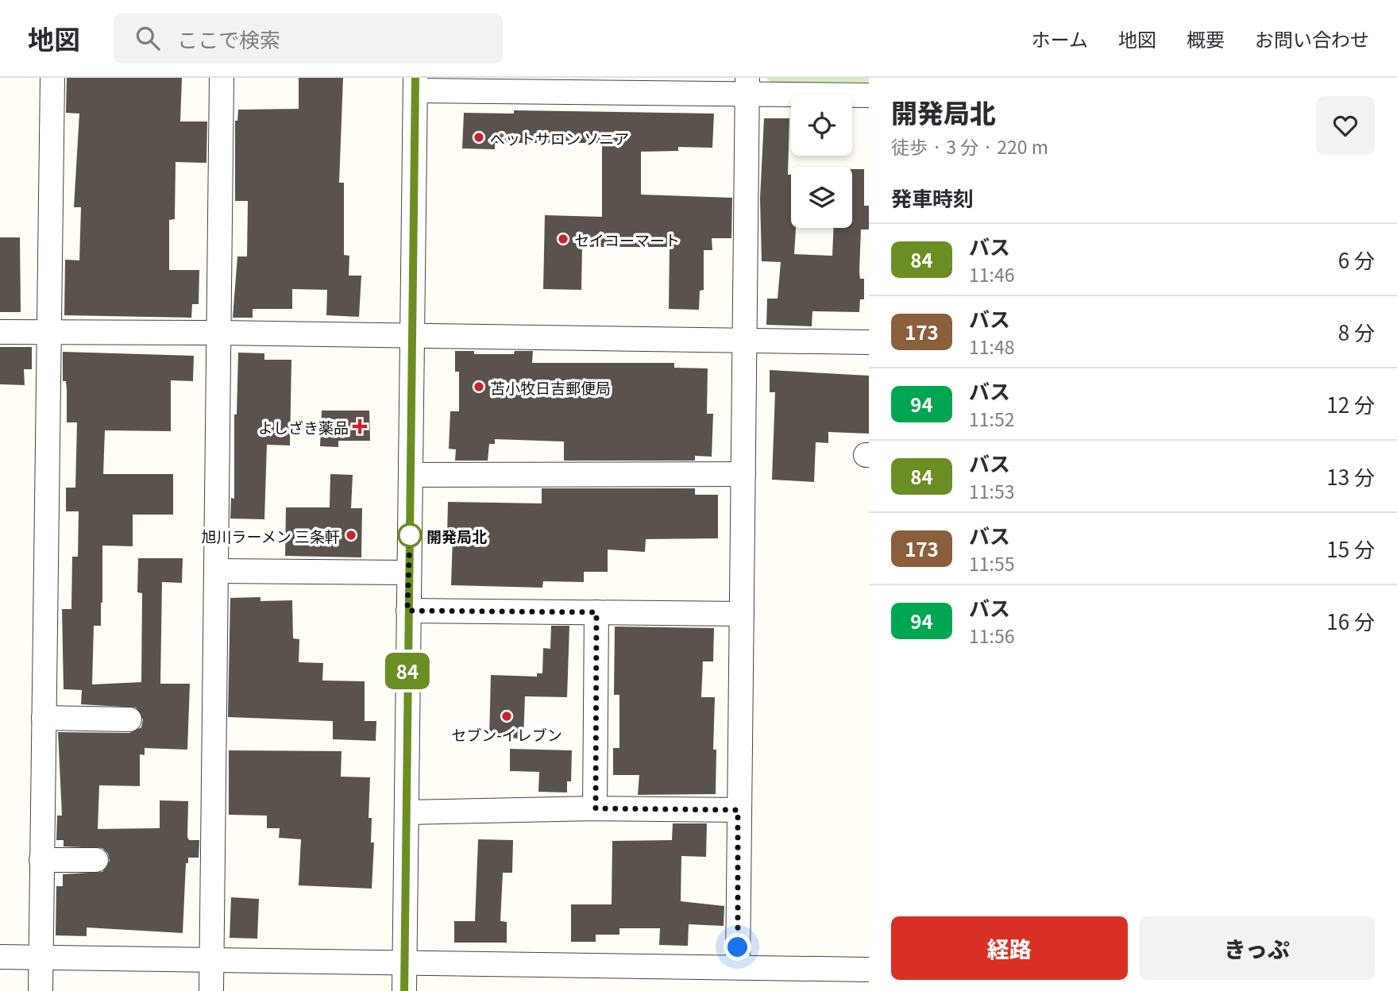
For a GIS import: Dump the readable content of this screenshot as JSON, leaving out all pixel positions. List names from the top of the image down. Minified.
{"places":{"other":["ペットサロン ソニア","セイコーマート","苫小牧日吉郵便局","旭川ラーメン 三条軒","開発局北","セブン-イレブン"],"health":["よしざき薬品"]},"lines":["bus line 84"],"page":{"header":"地図","search":"ここで検索","nav":["ホーム","地図","概要","お問い合わせ"],"on_map":"84","heading":[["開発局北","徒歩 · 3 分 · 220 m"],"発車時刻"],"list":[{"mark":"84","name":"バス","note":"11:46","value":"6 分"},{"mark":"173","name":"バス","note":"11:48","value":"8 分"},{"mark":"94","name":"バス","note":"11:52","value":"12 分"},{"mark":"84","name":"バス","note":"11:53","value":"13 分"},{"mark":"173","name":"バス","note":"11:55","value":"15 分"},{"mark":"94","name":"バス","note":"11:56","value":"16 分"}],"buttons":["経路","きっぷ"]}}
